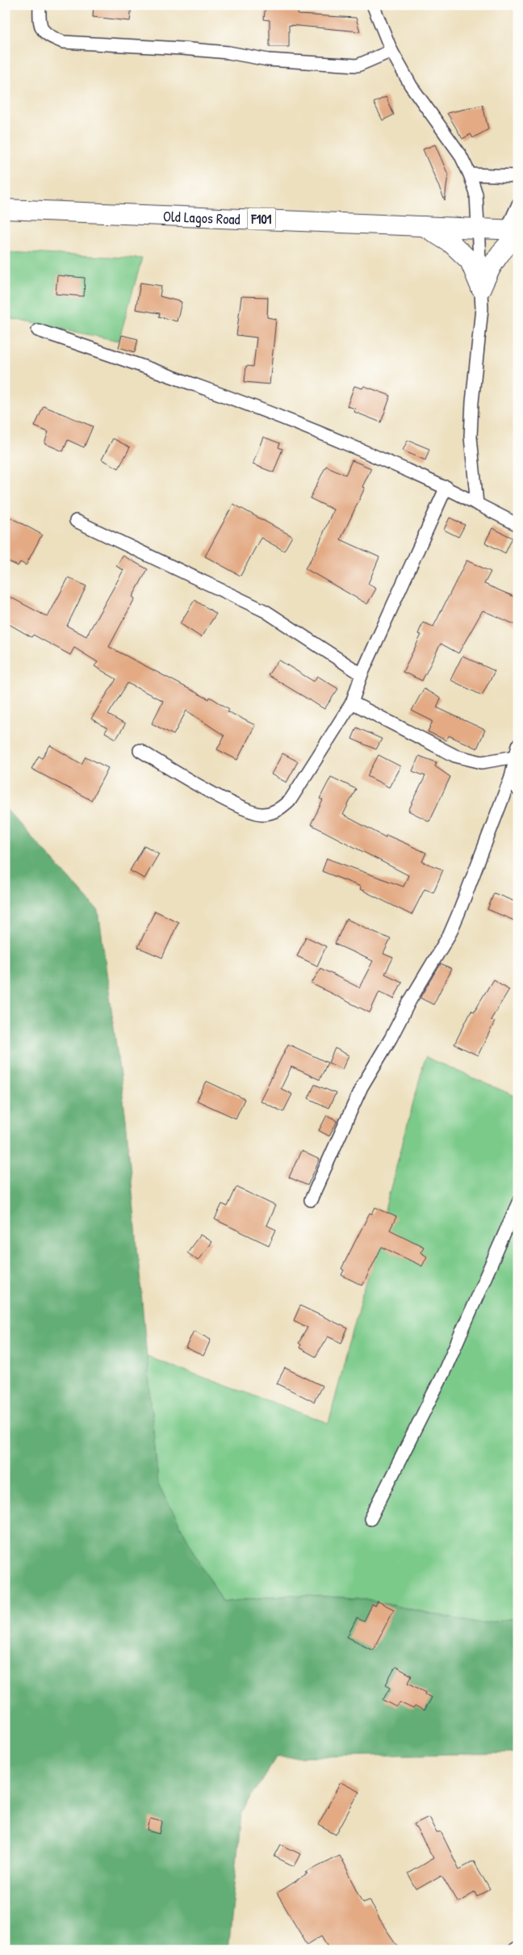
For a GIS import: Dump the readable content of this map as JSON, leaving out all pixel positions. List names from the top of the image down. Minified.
{"streets":{"main road":["Old Lagos Road","F101"]}}
